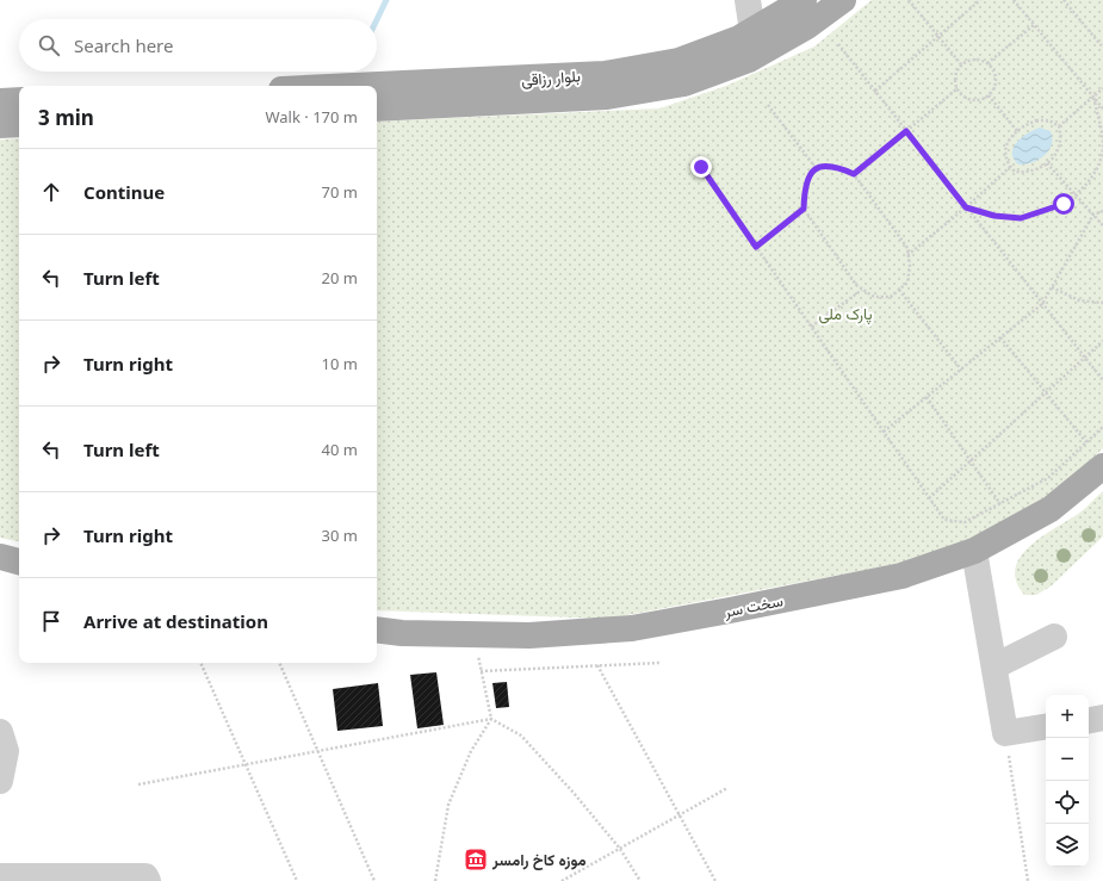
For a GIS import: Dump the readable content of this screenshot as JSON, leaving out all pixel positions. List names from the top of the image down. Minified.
{"streets":{"main road":["بلوار رزاقی","سخت سر"]},"parks":["پارک ملی"],"places":{"museum":["موزه کاخ رامسر"]},"page":{"search":"Search here","heading":["3 min","Walk · 170 m"],"list":[["Continue","70 m"],["Turn left","20 m"],["Turn right","10 m"],["Turn left","40 m"],["Turn right","30 m"],"Arrive at destination"],"map_buttons":["+","−"]}}
